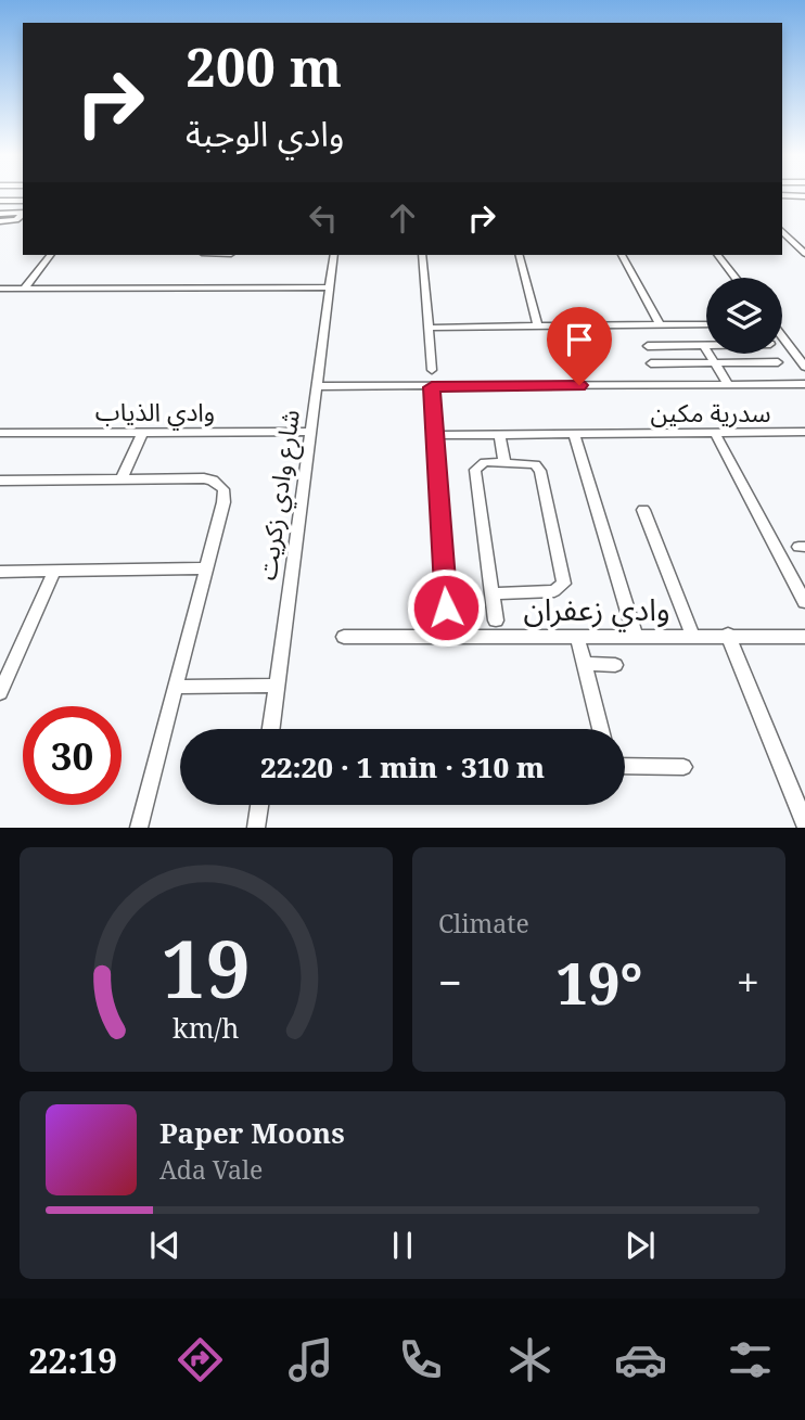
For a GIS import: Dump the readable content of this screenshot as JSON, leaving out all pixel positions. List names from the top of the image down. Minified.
{"streets":{"street":["وادي الذياب","سدرية مكين","شارع وادي زكريت","وادي زعفران"]},"crossings":[["وادي الذياب","شارع وادي زكريت"]],"page":{"turn":["200 m","وادي الوجبة"],"limit":"30","trip":"22:20 · 1 min · 310 m","tile":"Climate","heat":["−","19°","+"],"song":["Paper Moons","Ada Vale"],"tabs":"22:19","gauge":["19","km/h"]}}
